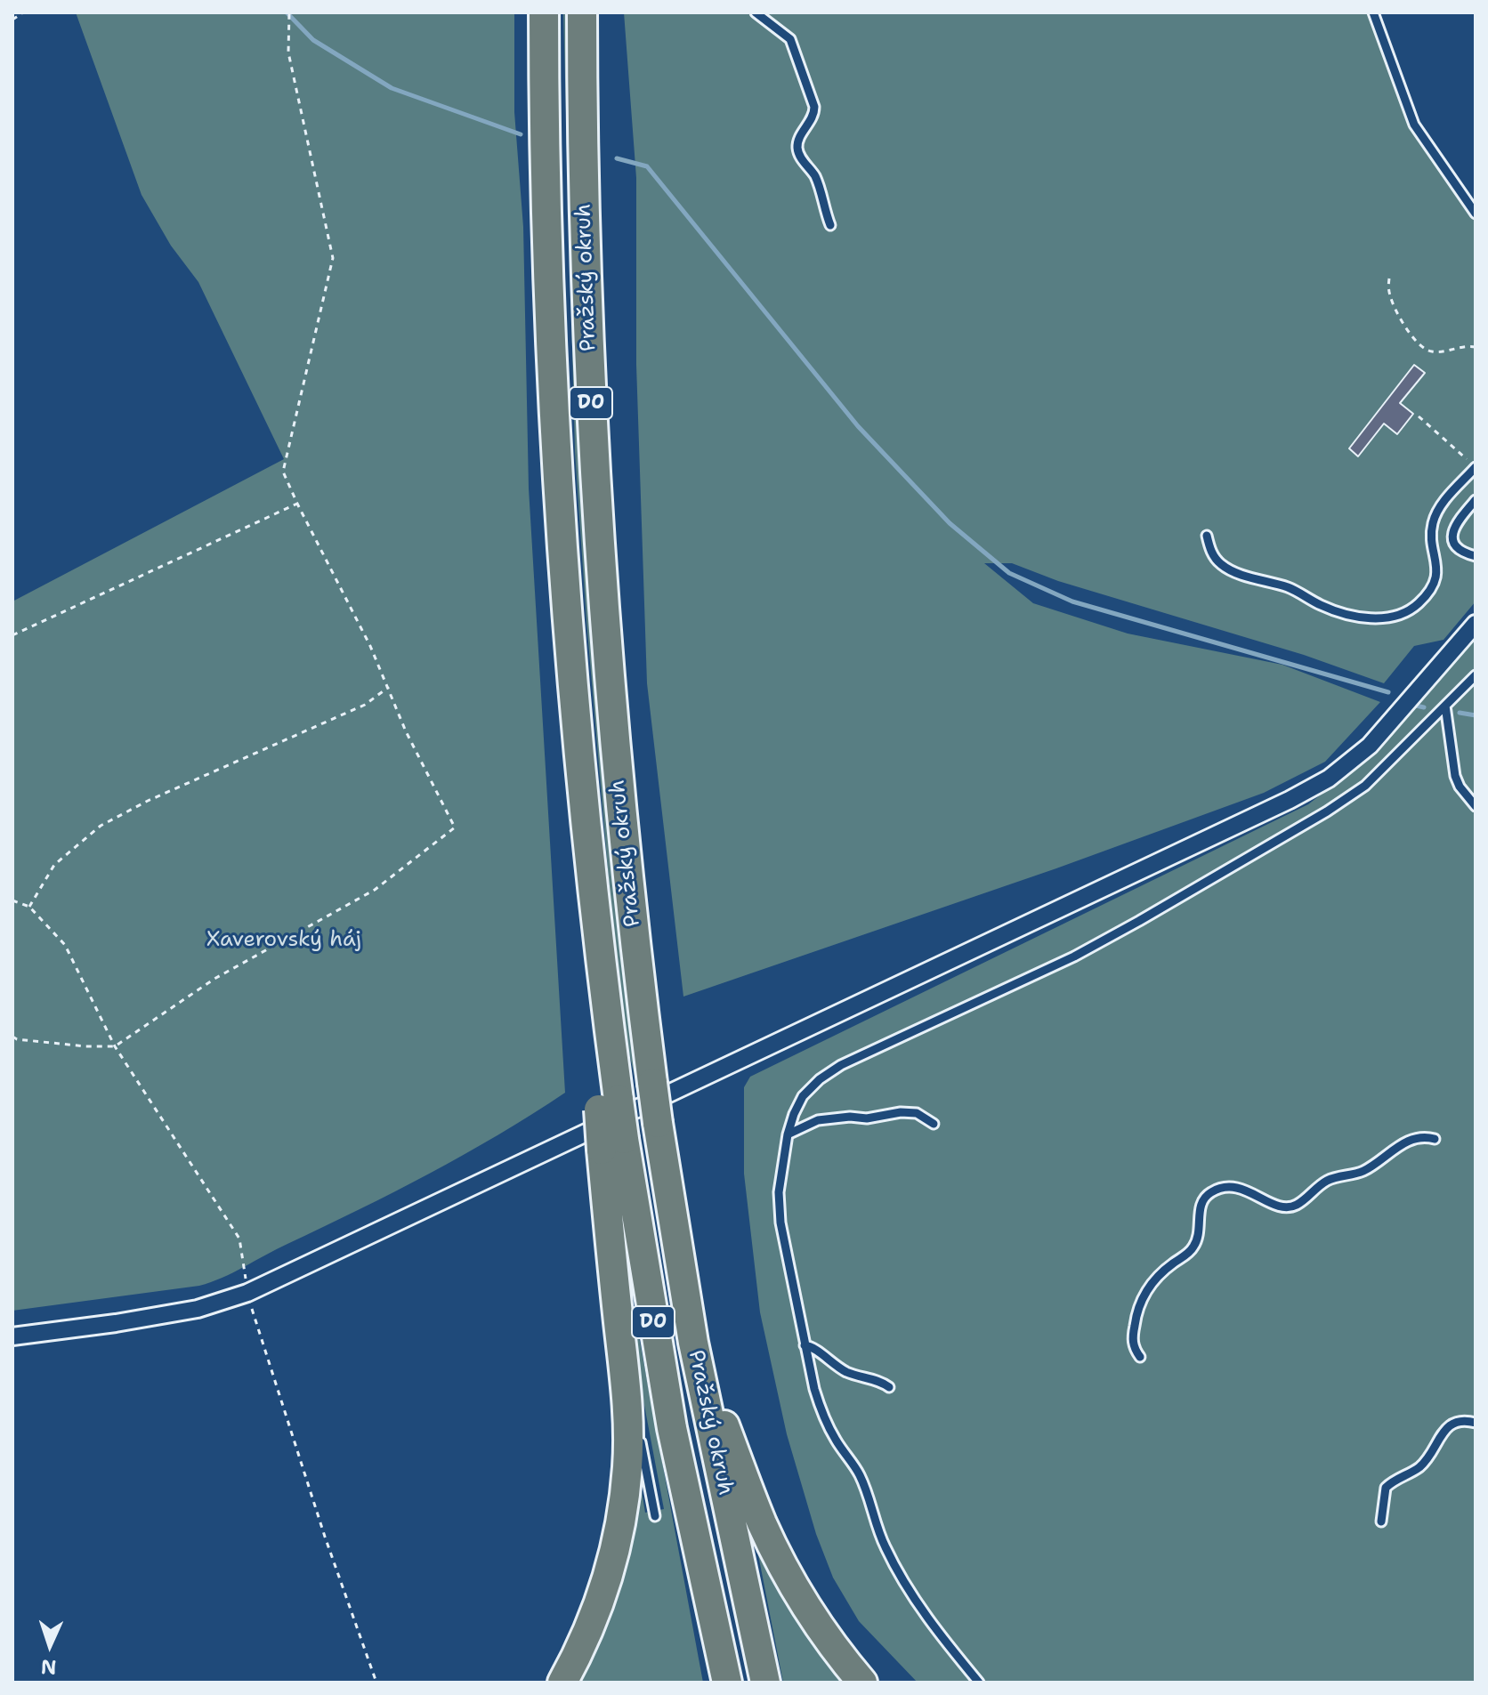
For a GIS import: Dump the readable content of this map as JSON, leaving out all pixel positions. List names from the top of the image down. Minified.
{"streets":{"highway":["Pražský okruh","D0"]},"parks":["Xaverovský háj"],"north":"bottom"}
